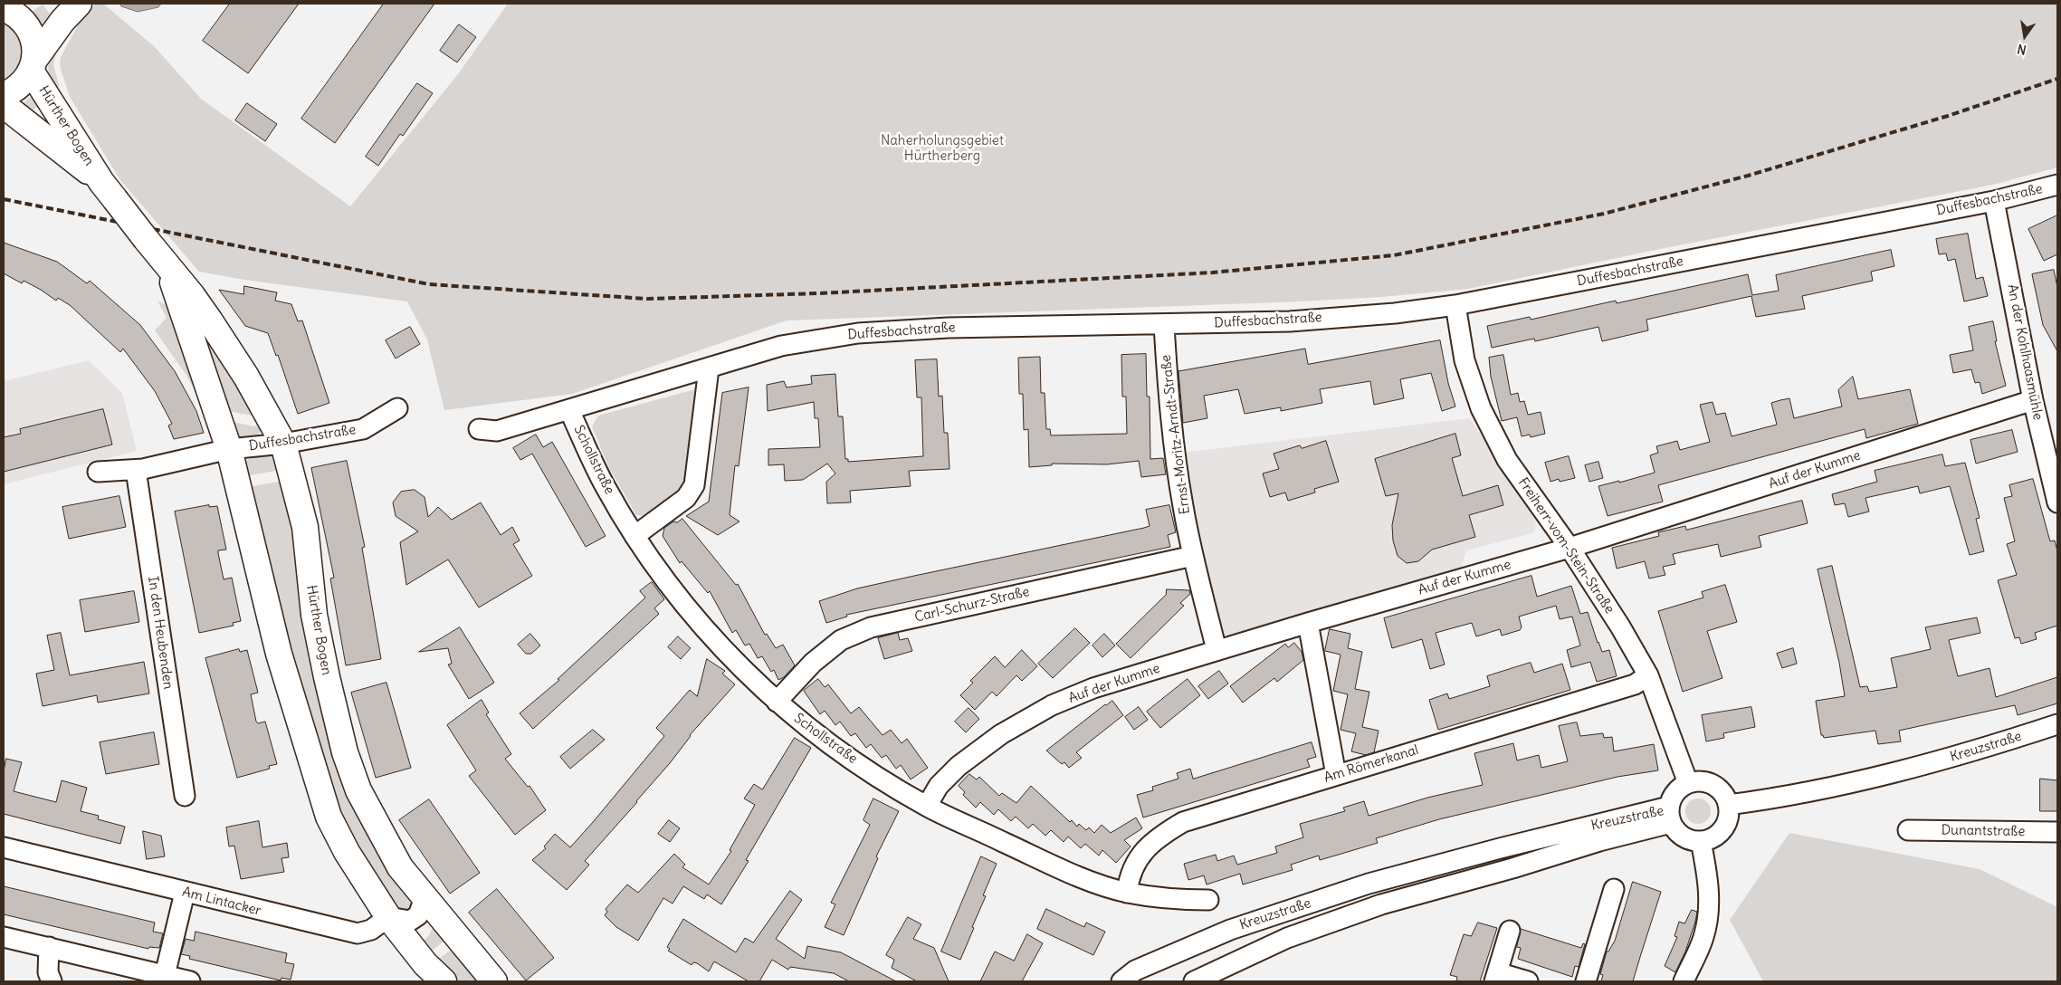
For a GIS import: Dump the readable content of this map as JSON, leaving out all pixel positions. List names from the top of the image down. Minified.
{"streets":{"street":["Hürther Bogen","Duffesbachstraße","An der Kohlhaasmühle","Ernst-Moritz-Arndt-Straße","Schollstraße","Auf der Kumme","Freiherr-vom-Stein-Straße","Carl-Schurz-Straße","In den Heubenden","Kreuzstraße","Am Römerkanal","Dunantstraße","Am Lintacker"]},"crossings":[["Hürther Bogen","Duffesbachstraße"],["Hürther Bogen","Am Lintacker"],["Duffesbachstraße","An der Kohlhaasmühle"],["Duffesbachstraße","Ernst-Moritz-Arndt-Straße"],["Duffesbachstraße","Schollstraße"],["Duffesbachstraße","Freiherr-vom-Stein-Straße"],["An der Kohlhaasmühle","Auf der Kumme"],["Ernst-Moritz-Arndt-Straße","Auf der Kumme"],["Ernst-Moritz-Arndt-Straße","Carl-Schurz-Straße"],["Schollstraße","Auf der Kumme"],["Schollstraße","Carl-Schurz-Straße"],["Schollstraße","Am Römerkanal"],["Auf der Kumme","Freiherr-vom-Stein-Straße"],["Freiherr-vom-Stein-Straße","Kreuzstraße"],["Freiherr-vom-Stein-Straße","Am Römerkanal"]],"parks":["Naherholungsgebiet Hürtherberg"],"north":"bottom"}
